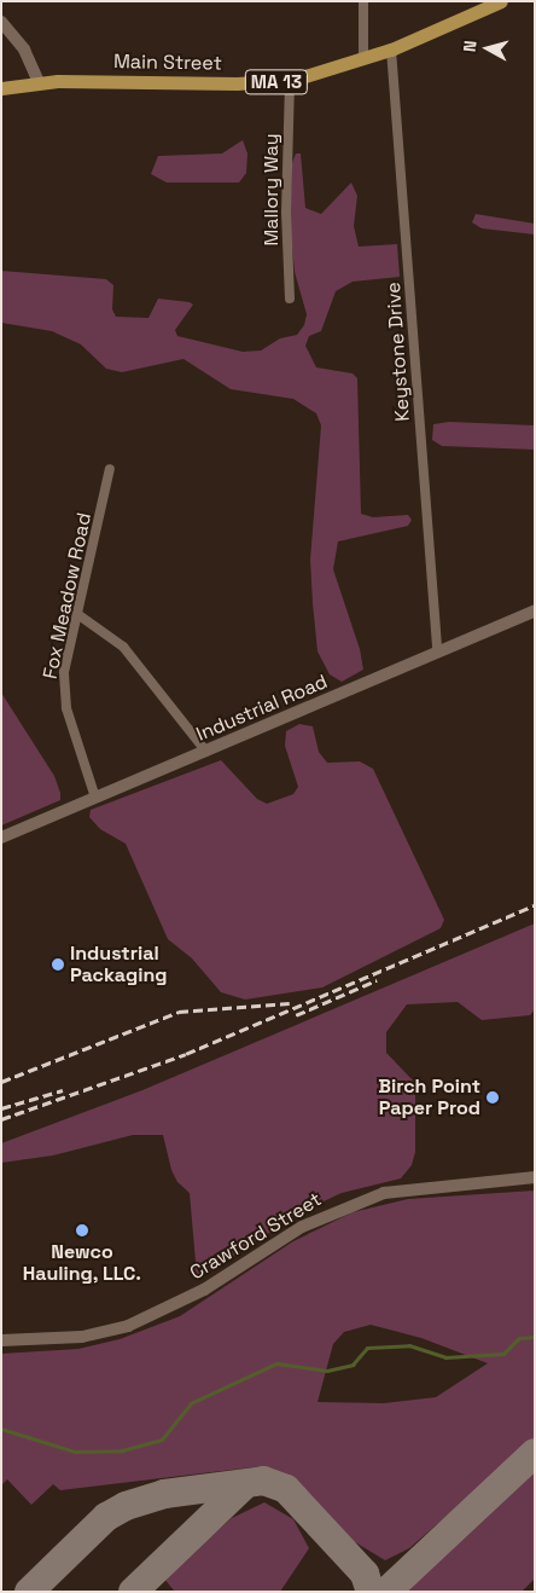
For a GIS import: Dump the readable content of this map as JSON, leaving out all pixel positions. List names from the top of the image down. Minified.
{"streets":{"main road":["Main Street","MA 13"],"street":["Mallory Way","Keystone Drive","Fox Meadow Road","Industrial Road","Crawford Street"]},"crossings":[["Main Street","Mallory Way"],["Main Street","Keystone Drive"],["Keystone Drive","Industrial Road"],["Fox Meadow Road","Industrial Road"]],"places":["Industrial Packaging","Birch Point Paper Prod","Newco Hauling, LLC."],"north":"left"}
